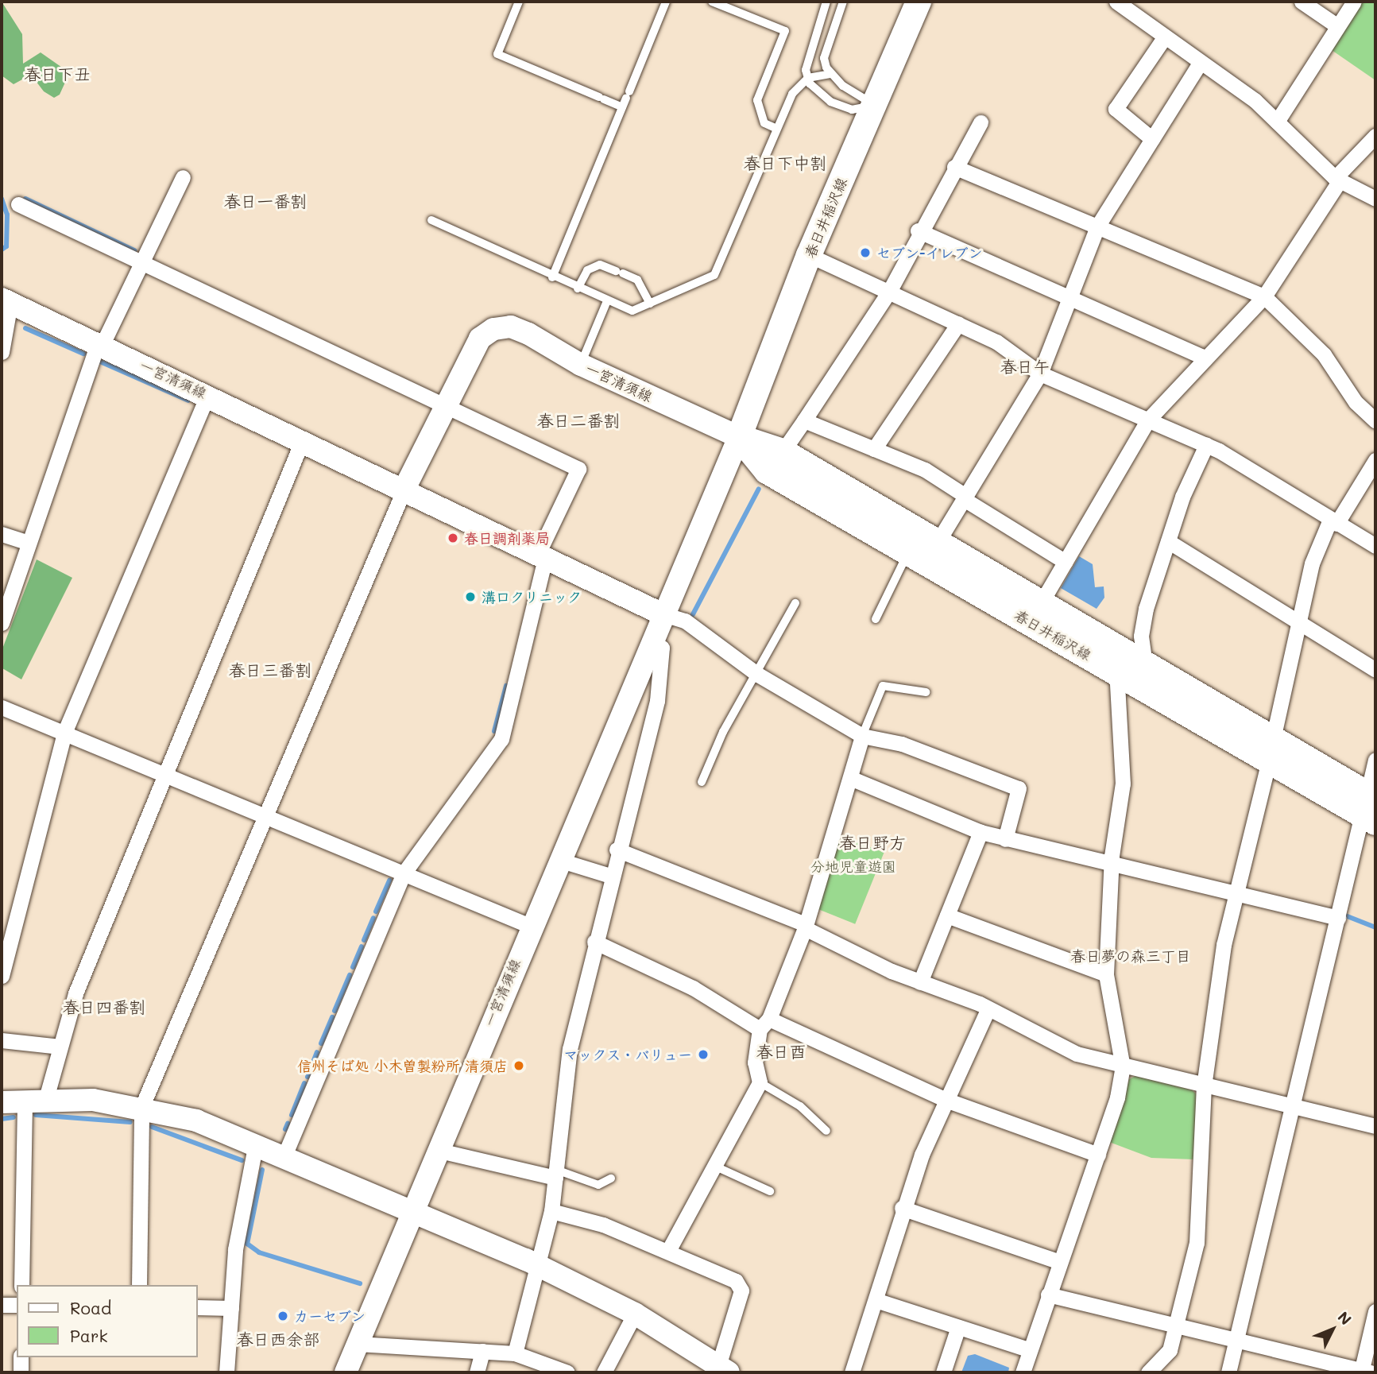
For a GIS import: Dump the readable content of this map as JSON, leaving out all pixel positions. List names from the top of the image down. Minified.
{"streets":{"main road":["春日井稲沢線","一宮清須線"]},"crossings":[["春日井稲沢線","一宮清須線"]],"districts":["春日下丑","春日下中割","春日一番割","春日午","春日二番割","春日三番割","春日野方","春日夢の森三丁目","春日四番割","春日酉","春日西余部"],"parks":["分地児童遊園"],"places":["セブン-イレブン","春日調剤薬局","溝口クリニック","マックス・バリュー","信州そば処 小木曽製粉所 清須店","カーセブン"],"legend":["Road","Park"],"north":"top right"}
